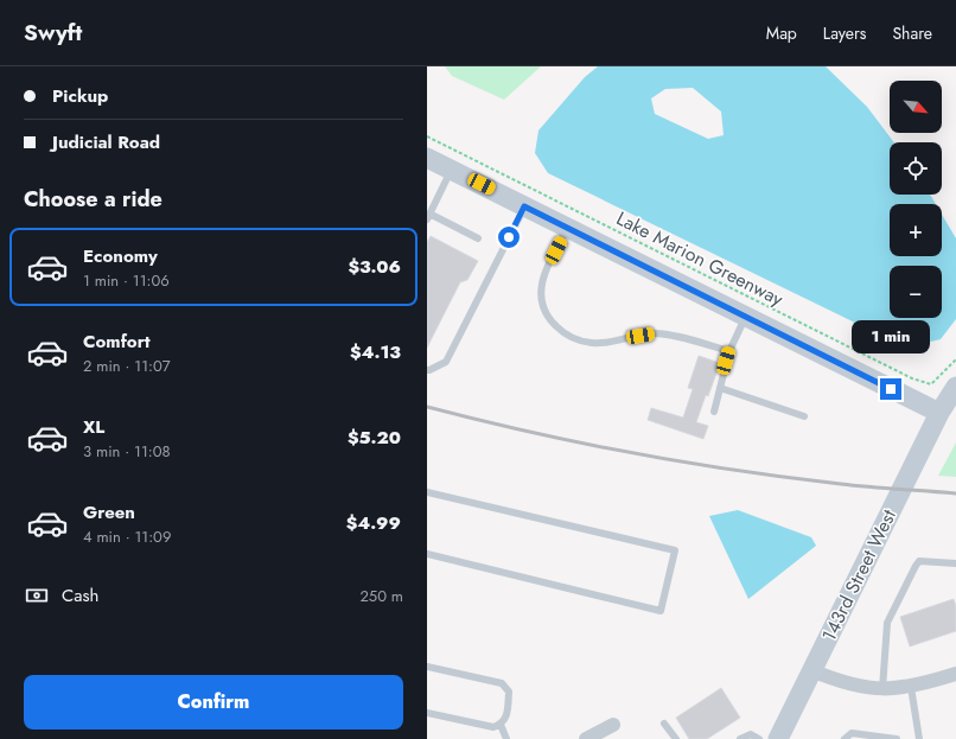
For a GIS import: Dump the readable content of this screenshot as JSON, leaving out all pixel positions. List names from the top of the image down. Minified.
{"streets":{"street":["143rd Street West"],"path":["Lake Marion Greenway"]},"north":"bottom right","page":{"header":"Swyft","nav":["Map","Layers","Share"],"banner":["Pickup","Judicial Road"],"map_buttons":["+","−"],"heading":"Choose a ride","list":[{"name":"Economy","note":"1 min · 11:06","value":"$3.06"},{"name":"Comfort","note":"2 min · 11:07","value":"$4.13"},{"name":"XL","note":"3 min · 11:08","value":"$5.20"},{"name":"Green","note":"4 min · 11:09","value":"$4.99"}],"bubble":"1 min","pay":["Cash","250 m"],"buttons":"Confirm"}}
